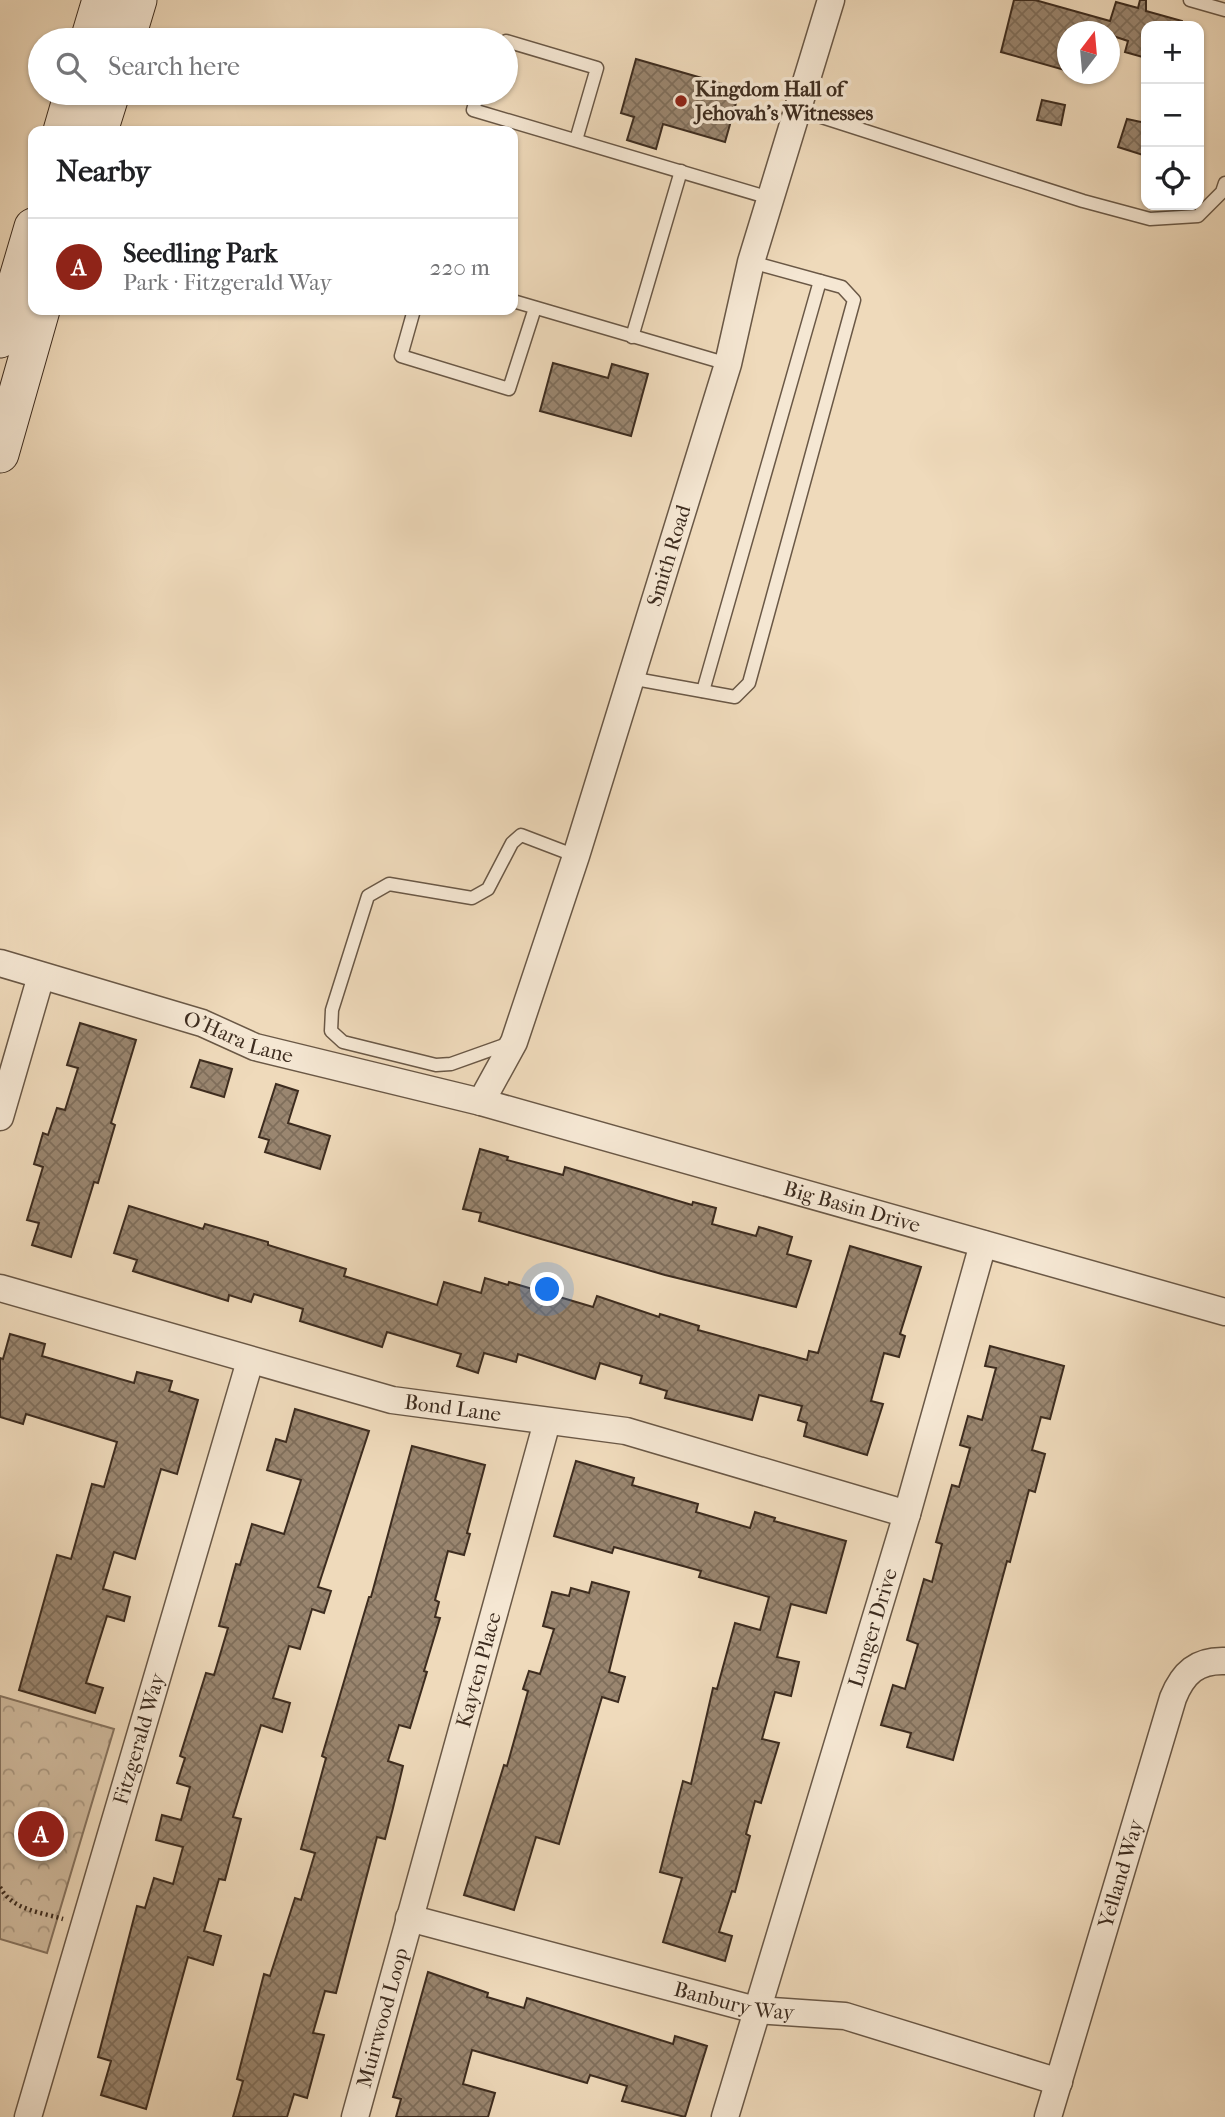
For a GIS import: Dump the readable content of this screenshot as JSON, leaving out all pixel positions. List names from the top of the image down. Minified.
{"streets":{"street":["Smith Road","O'Hara Lane","Big Basin Drive","Bond Lane","Lunger Drive","Kayten Place","Fitzgerald Way","Yelland Way","Banbury Way","Muirwood Loop"]},"crossings":[["Smith Road","O'Hara Lane"],["Smith Road","Big Basin Drive"],["O'Hara Lane","Big Basin Drive"],["Big Basin Drive","Lunger Drive"],["Bond Lane","Lunger Drive"],["Bond Lane","Kayten Place"],["Bond Lane","Fitzgerald Way"],["Lunger Drive","Banbury Way"],["Kayten Place","Banbury Way"],["Kayten Place","Muirwood Loop"],["Yelland Way","Banbury Way"],["Banbury Way","Muirwood Loop"]],"places":["Kingdom Hall of Jehovah's Witnesses"],"north":"top","page":{"map_buttons":["+","−"],"search":"Search here","heading":"Nearby","list":[{"mark":"A","name":"Seedling Park","note":"Park · Fitzgerald Way","value":"220 m"}],"pins":"A"}}
